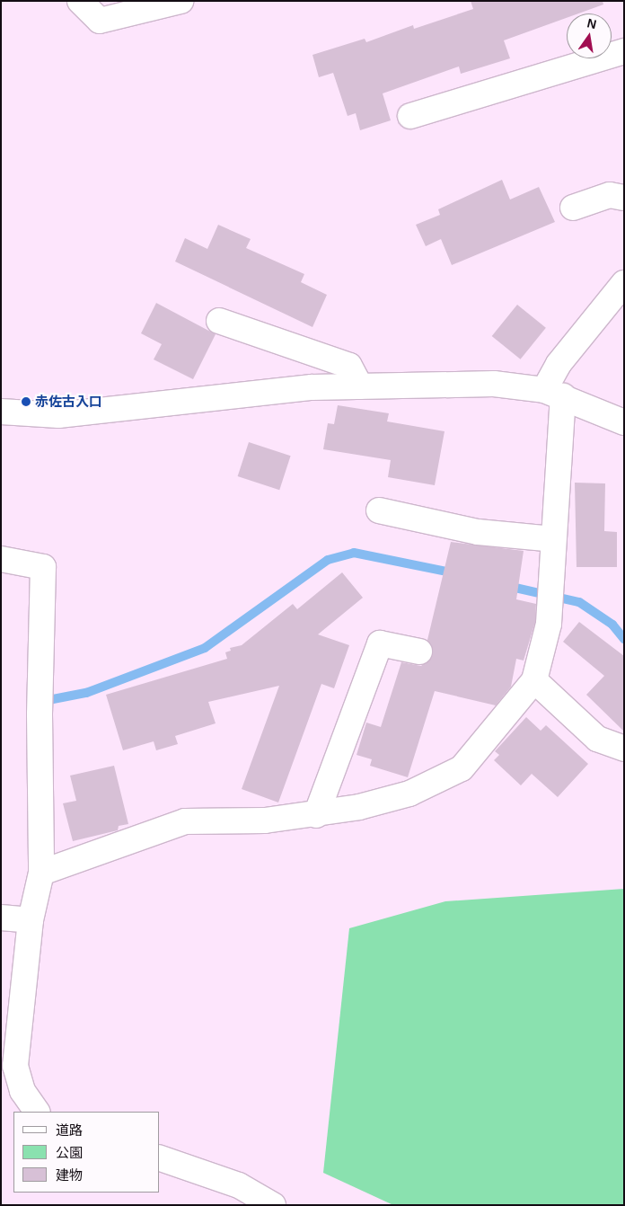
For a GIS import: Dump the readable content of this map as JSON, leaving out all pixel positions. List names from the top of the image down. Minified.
{"places":["赤佐古入口"],"legend":["道路","公園","建物"],"north":"top"}
